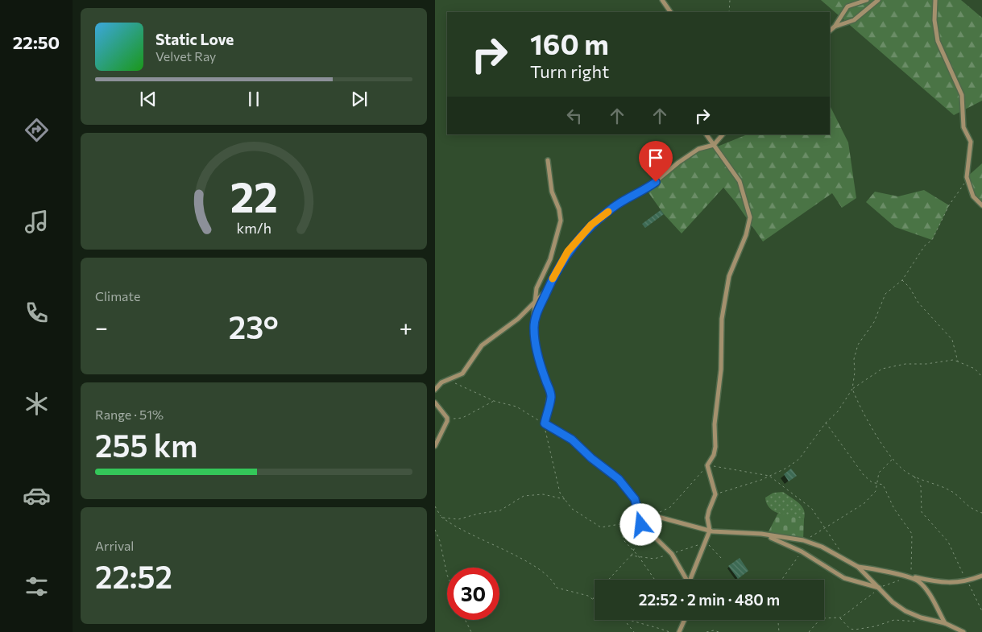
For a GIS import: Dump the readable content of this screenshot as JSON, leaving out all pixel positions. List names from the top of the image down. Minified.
{"page":{"tabs":"22:50","turn":["160 m","Turn right"],"song":["Static Love","Velvet Ray"],"tile":["Climate",["Range · 51%","255 km"],["Arrival","22:52"]],"heat":["−","23°","+"],"limit":"30","trip":"22:52 · 2 min · 480 m","gauge":["22","km/h"]}}
